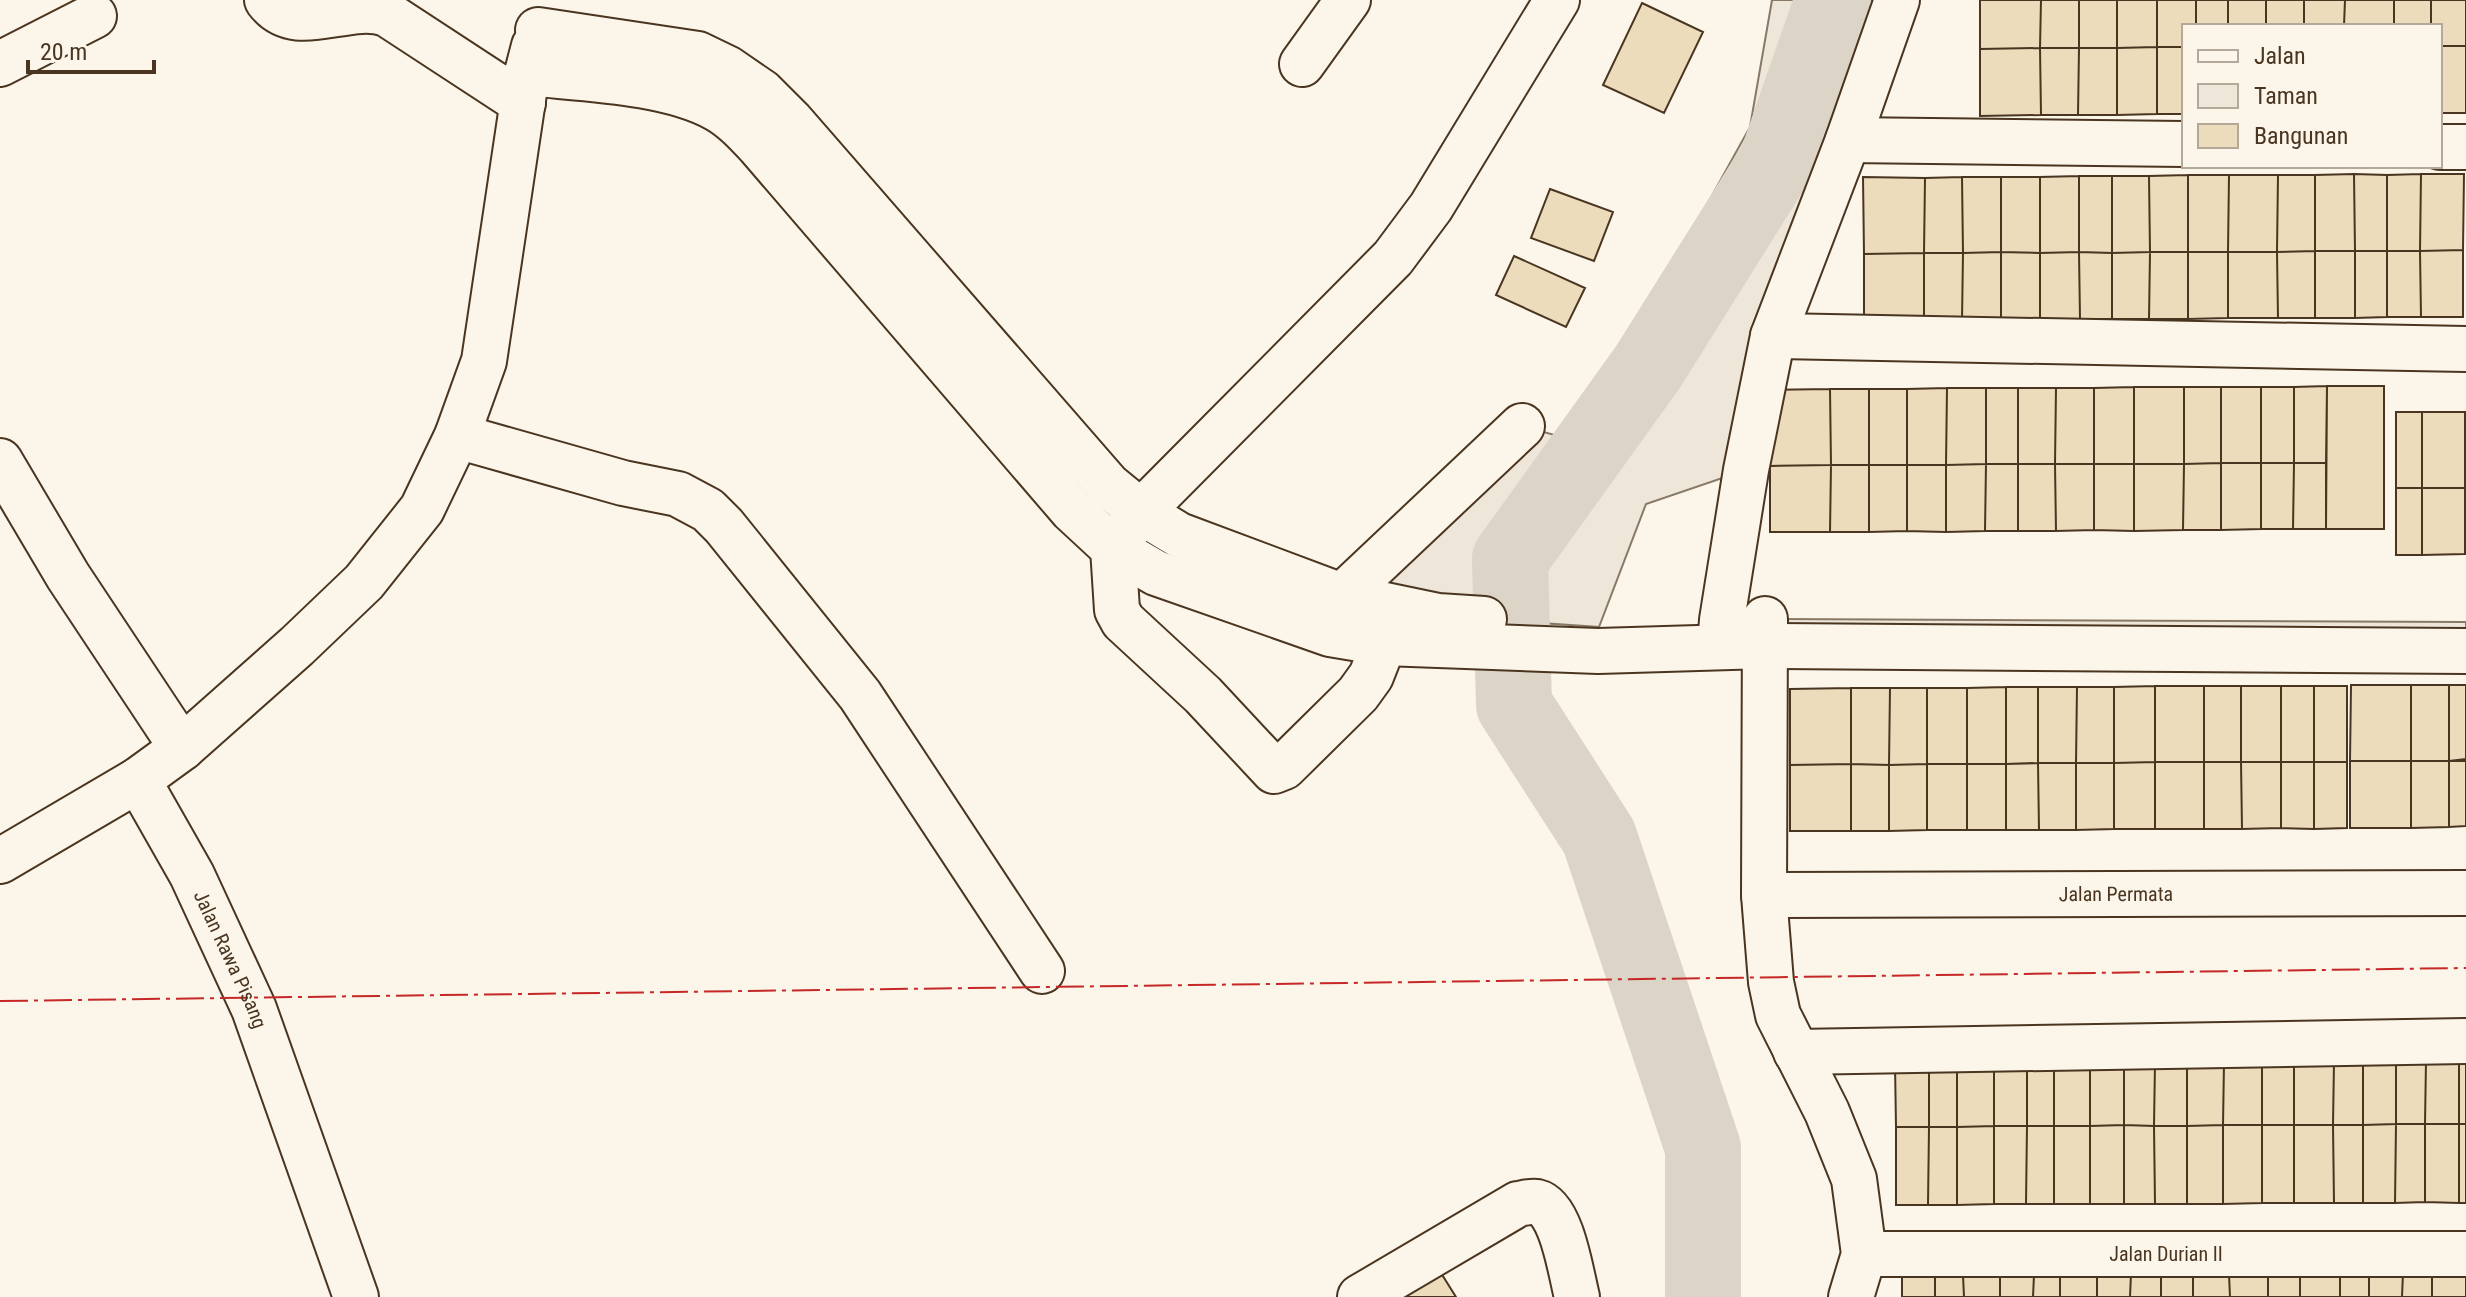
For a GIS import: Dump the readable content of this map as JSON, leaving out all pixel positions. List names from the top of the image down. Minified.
{"streets":{"street":["Jalan Permata","Jalan Rawa Pisang","Jalan Durian II"]},"legend":["Jalan","Taman","Bangunan"],"scale_bar":"20 m"}
